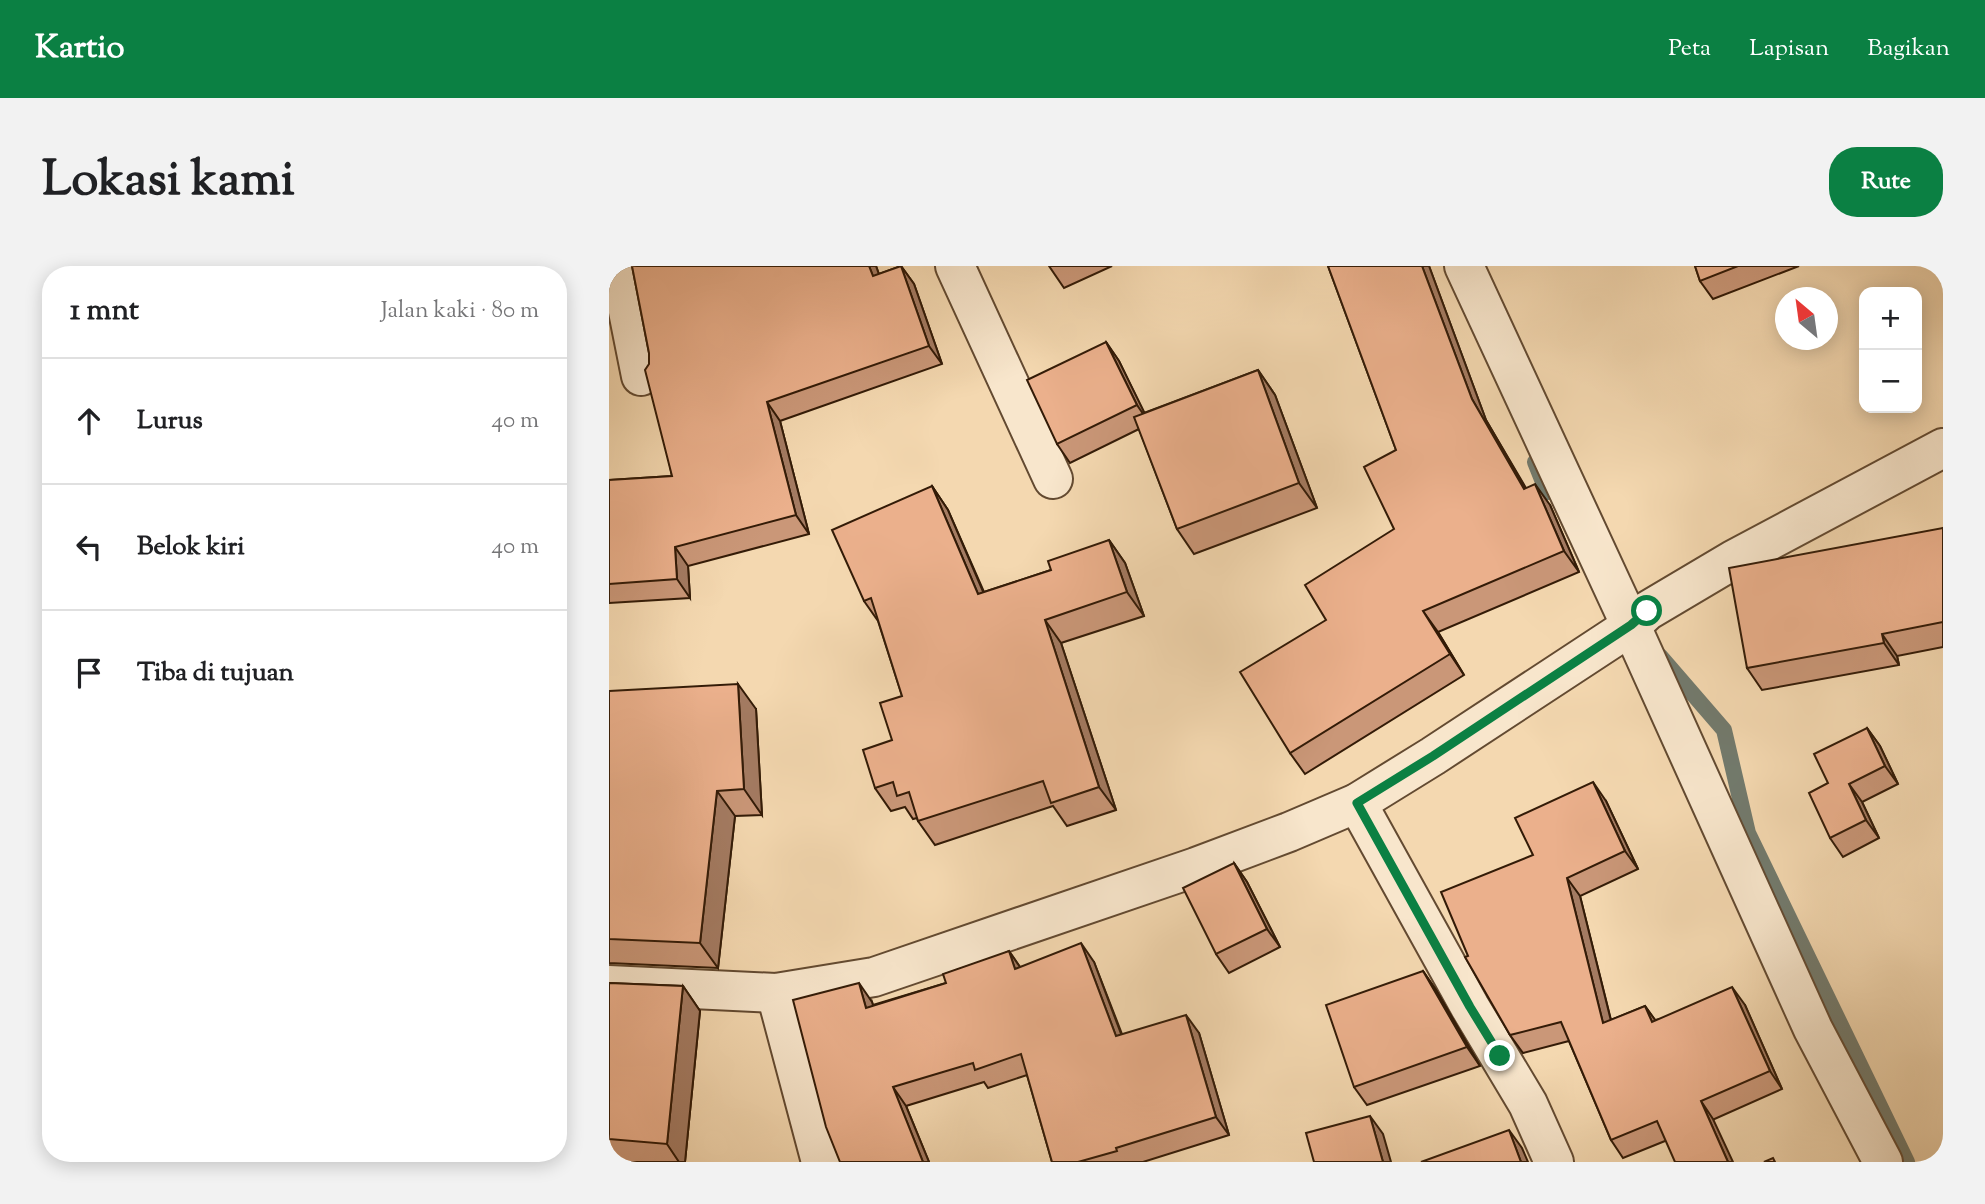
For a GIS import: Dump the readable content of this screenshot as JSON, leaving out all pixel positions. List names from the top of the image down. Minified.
{"north":"top left","page":{"header":"Kartio","nav":["Peta","Lapisan","Bagikan"],"title":"Lokasi kami","buttons":"Rute","heading":["1 mnt","Jalan kaki · 80 m"],"map_buttons":["+","−"],"list":[["Lurus","40 m"],["Belok kiri","40 m"],"Tiba di tujuan"]}}
